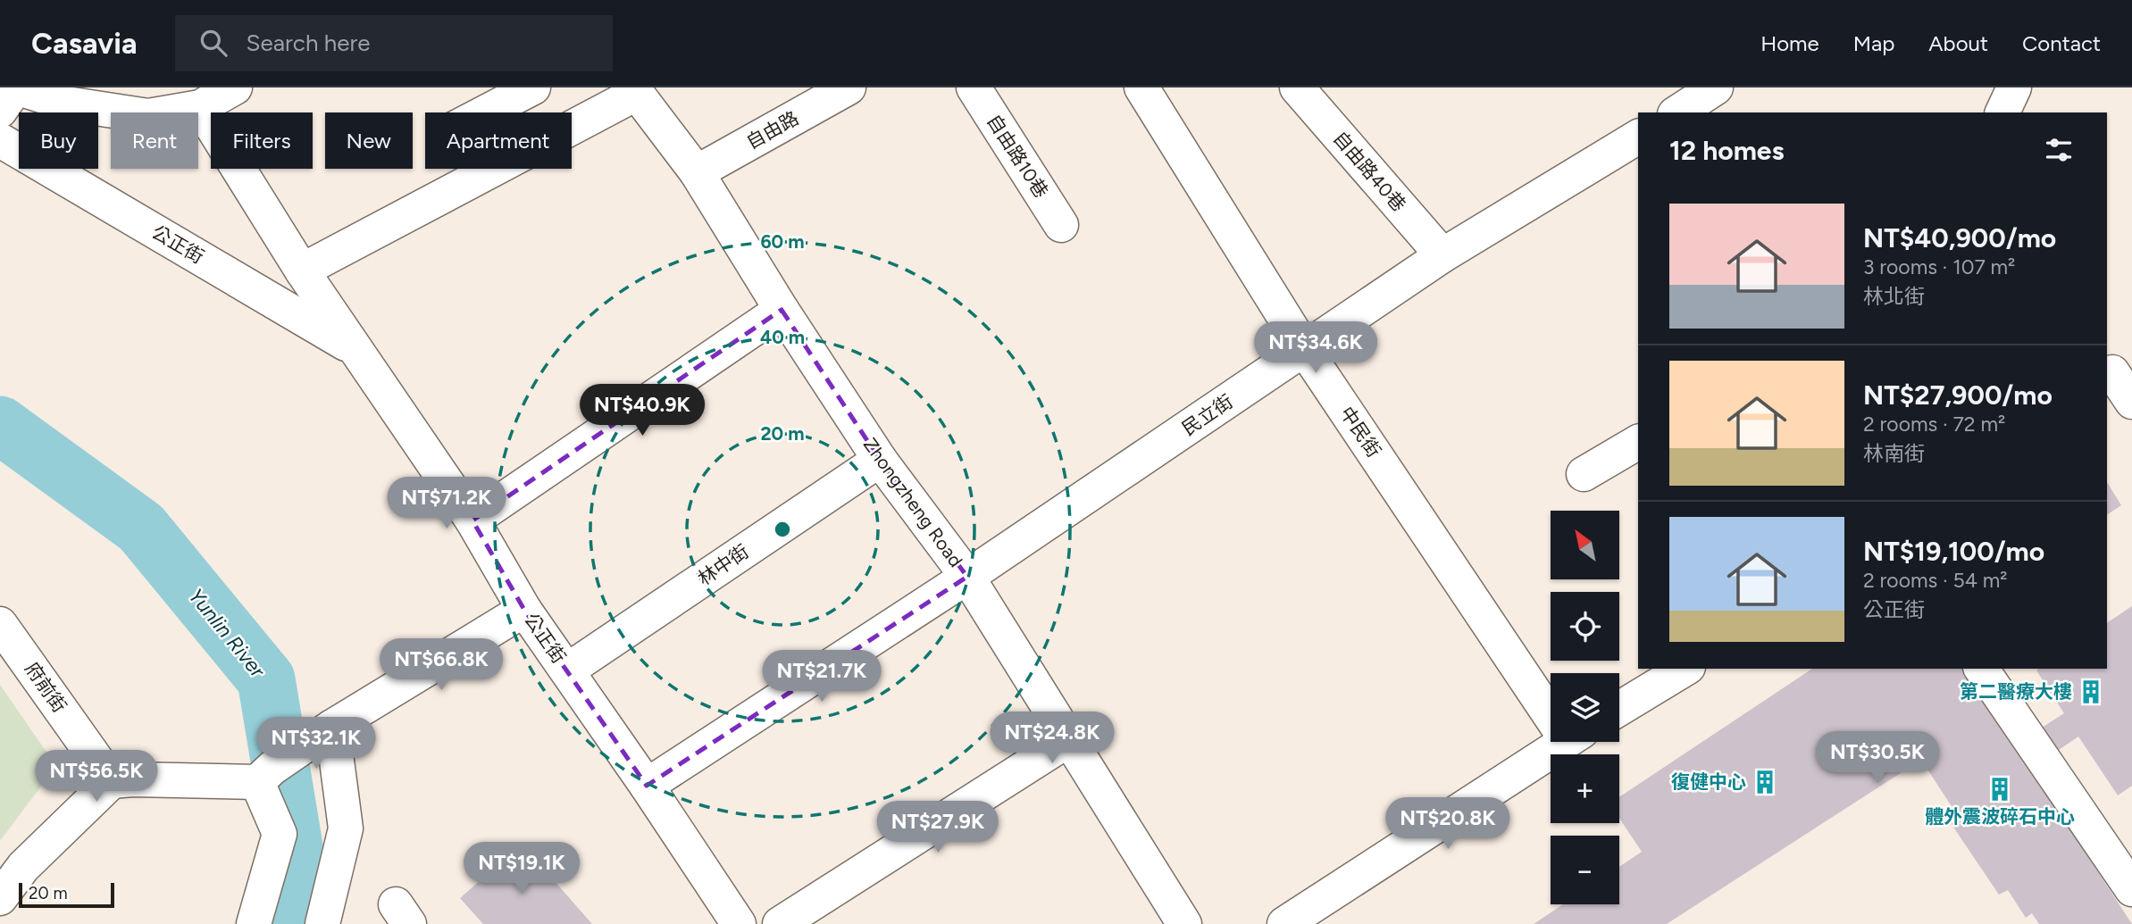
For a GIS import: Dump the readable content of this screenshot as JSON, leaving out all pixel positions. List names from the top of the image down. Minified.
{"streets":{"street":["自由路","自由路10巷","自由路40巷","公正街","民立街","中民街","Zhongzheng Road","林中街","府前街"]},"crossings":[["自由路","Zhongzheng Road"],["自由路40巷","民立街"],["公正街","民立街"],["公正街","林中街"],["民立街","中民街"],["民立街","Zhongzheng Road"],["Zhongzheng Road","林中街"]],"water":["Yunlin River"],"places":{"building":["第二醫療大樓","復健中心","體外震波碎石中心"]},"scale_bar":"20 m","north":"top left","page":{"header":"Casavia","search":"Search here","nav":["Home","Map","About","Contact"],"chip":["Buy","Rent","Filters","New","Apartment"],"heading":"12 homes","list":[{"name":"NT$40,900/mo","note":"3 rooms · 107 m² · 林北街"},{"name":"NT$27,900/mo","note":"2 rooms · 72 m² · 林南街"},{"name":"NT$19,100/mo","note":"2 rooms · 54 m² · 公正街"}],"price":["NT$34.6K","NT$40.9K","NT$71.2K","NT$66.8K","NT$21.7K","NT$24.8K","NT$32.1K","NT$30.5K","NT$56.5K","NT$20.8K","NT$27.9K","NT$19.1K"],"map_buttons":["+","−"],"scale":"20 m"},"rings":["60 m","40 m","20 m"]}
